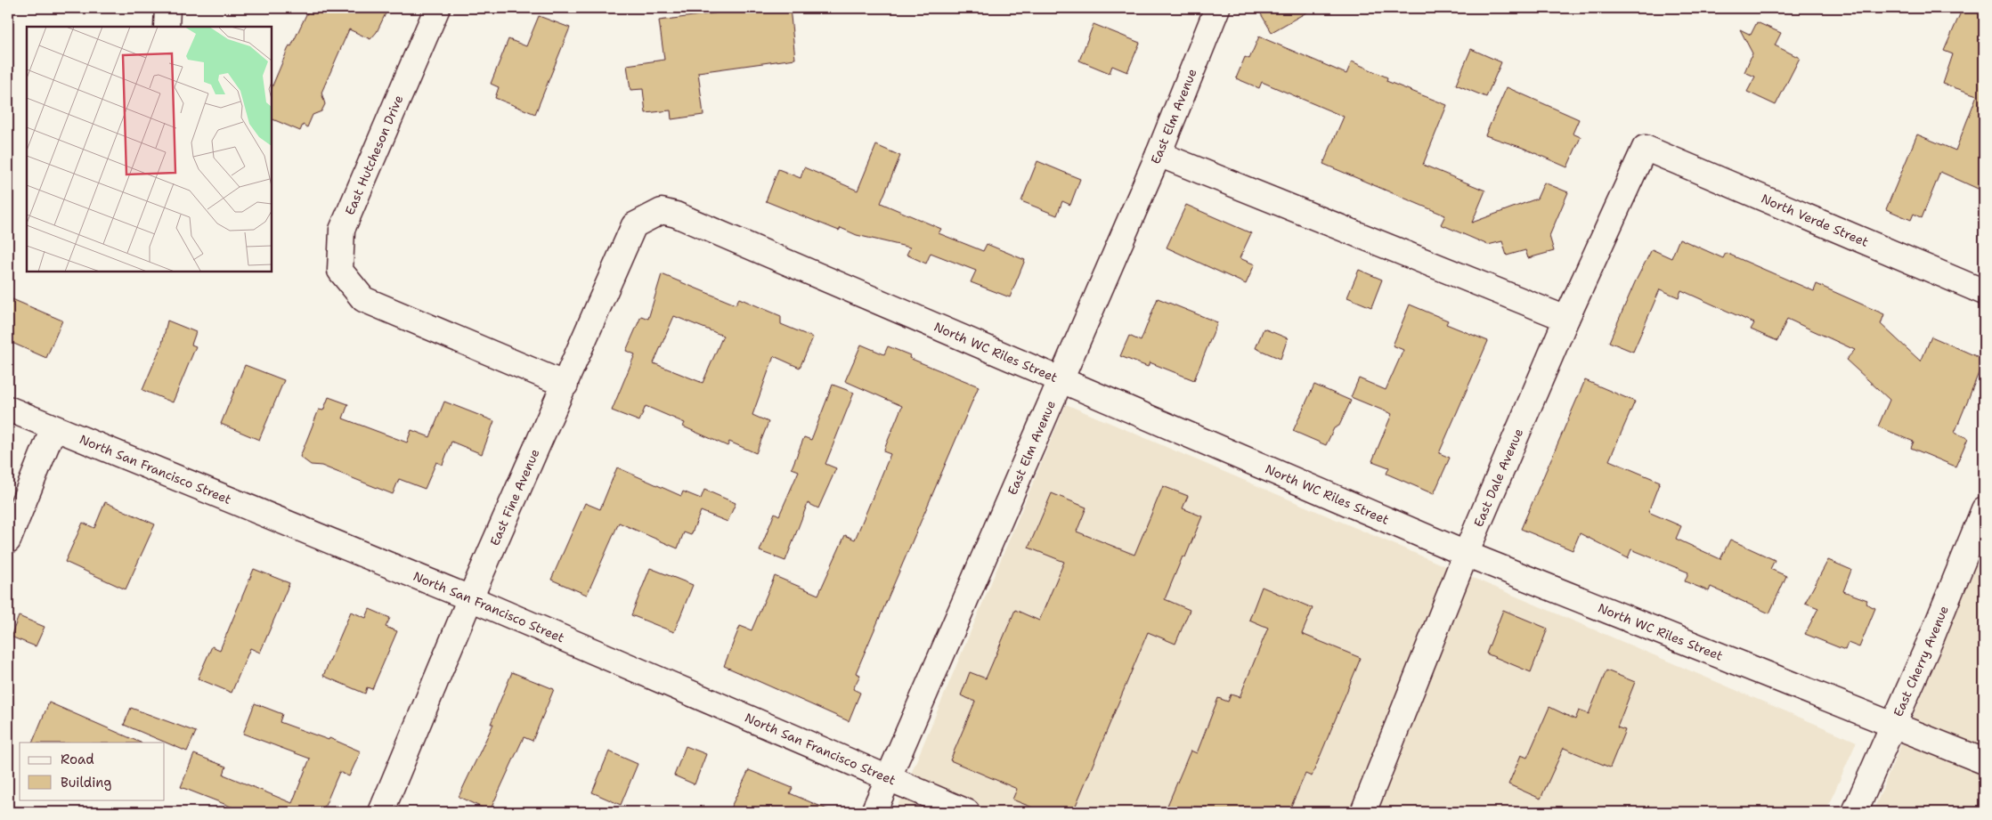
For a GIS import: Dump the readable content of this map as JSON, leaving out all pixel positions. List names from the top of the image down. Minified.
{"streets":{"street":["East Elm Avenue","East Hutcheson Drive","North Verde Street","North WC Riles Street","North San Francisco Street","East Dale Avenue","East Fine Avenue","East Cherry Avenue"]},"crossings":[["East Elm Avenue","North WC Riles Street"],["East Elm Avenue","North San Francisco Street"],["East Hutcheson Drive","East Fine Avenue"],["North Verde Street","East Dale Avenue"],["North WC Riles Street","East Dale Avenue"],["North WC Riles Street","East Fine Avenue"],["North WC Riles Street","East Cherry Avenue"],["North San Francisco Street","East Fine Avenue"]],"legend":["Road","Building"]}
